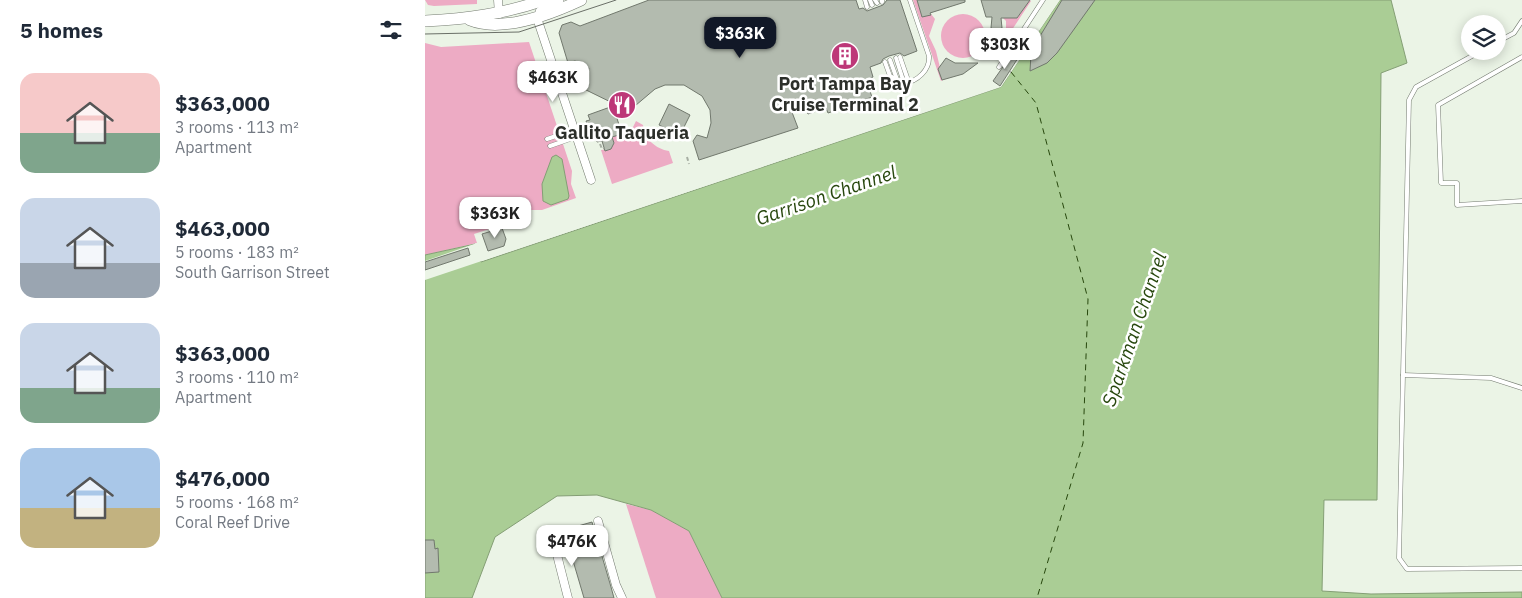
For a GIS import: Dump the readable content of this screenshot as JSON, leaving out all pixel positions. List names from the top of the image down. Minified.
{"water":["Garrison Channel","Sparkman Channel"],"places":{"building":["Port Tampa Bay Cruise Terminal 2"],"restaurant":["Gallito Taqueria"]},"page":{"heading":"5 homes","price":["$363K","$303K","$463K","$363K","$476K"],"list":[{"name":"$363,000","note":"3 rooms · 113 m² · Apartment"},{"name":"$463,000","note":"5 rooms · 183 m² · South Garrison Street"},{"name":"$363,000","note":"3 rooms · 110 m² · Apartment"},{"name":"$476,000","note":"5 rooms · 168 m² · Coral Reef Drive"}]}}
